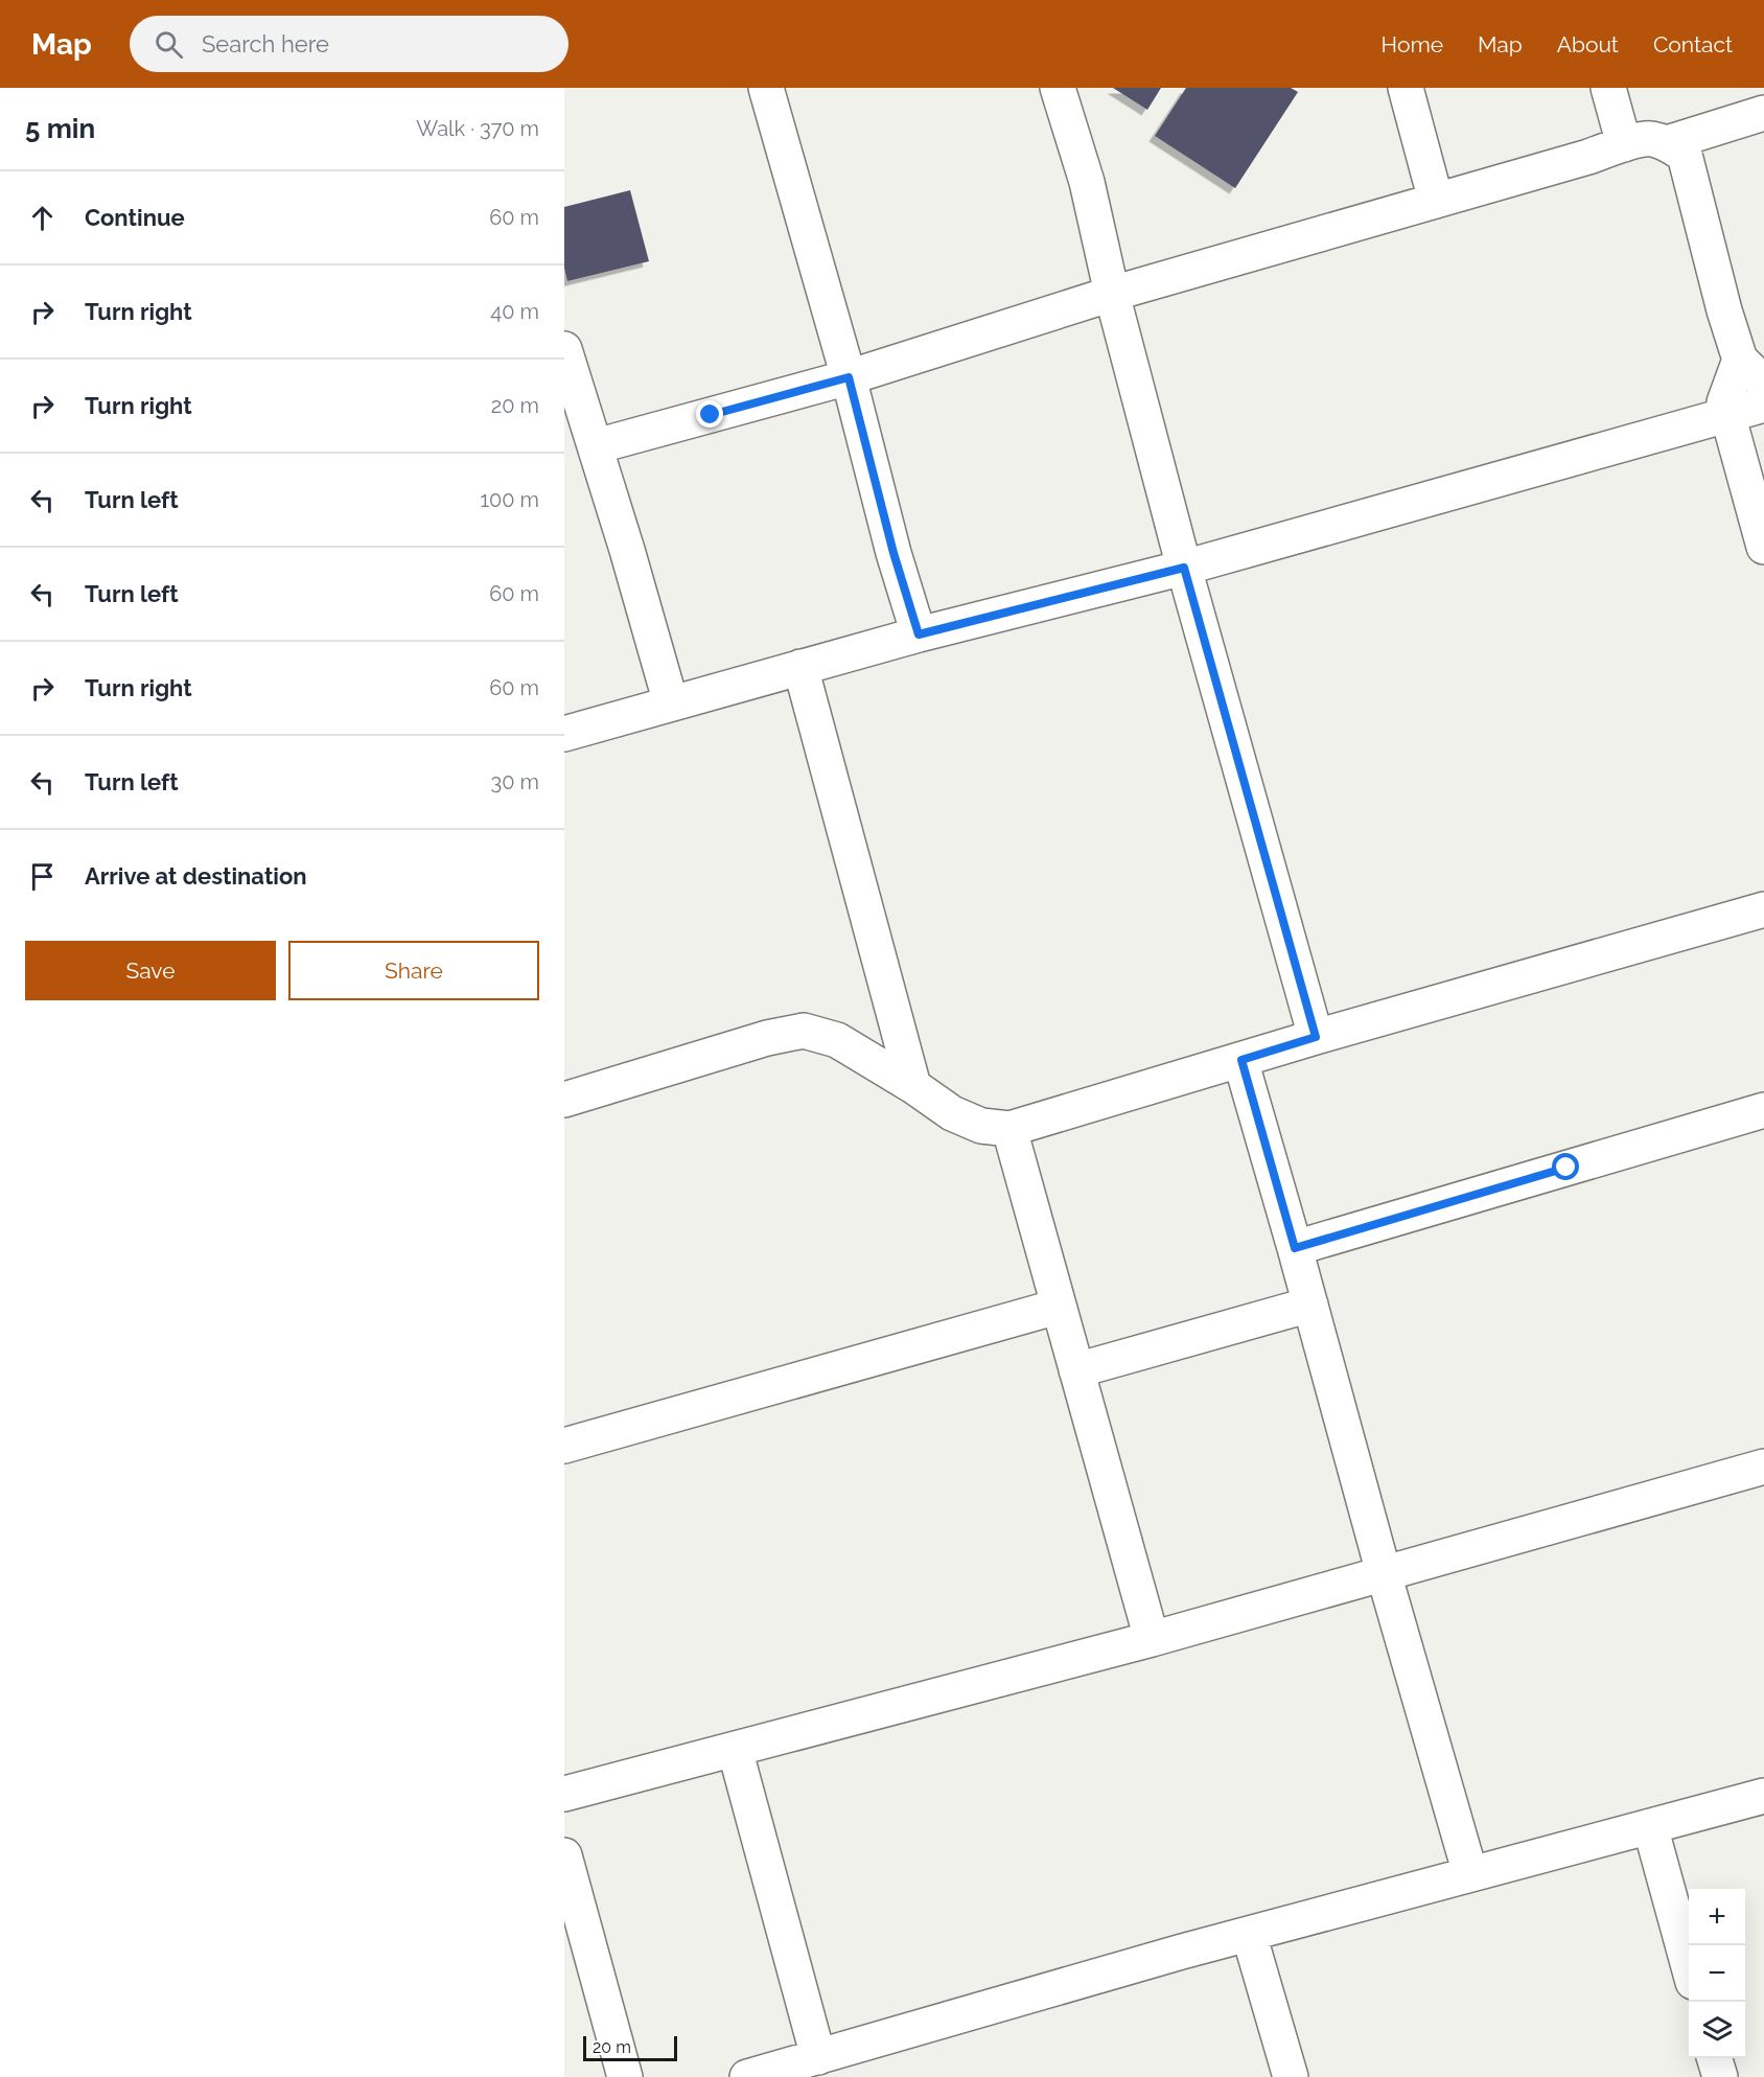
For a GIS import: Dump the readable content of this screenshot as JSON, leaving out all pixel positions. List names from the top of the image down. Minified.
{"scale_bar":"20 m","page":{"header":"Map","search":"Search here","nav":["Home","Map","About","Contact"],"heading":["5 min","Walk · 370 m"],"list":[["Continue","60 m"],["Turn right","40 m"],["Turn right","20 m"],["Turn left","100 m"],["Turn left","60 m"],["Turn right","60 m"],["Turn left","30 m"],"Arrive at destination"],"buttons":["Save","Share"],"map_buttons":["+","−"],"scale":"20 m"}}
